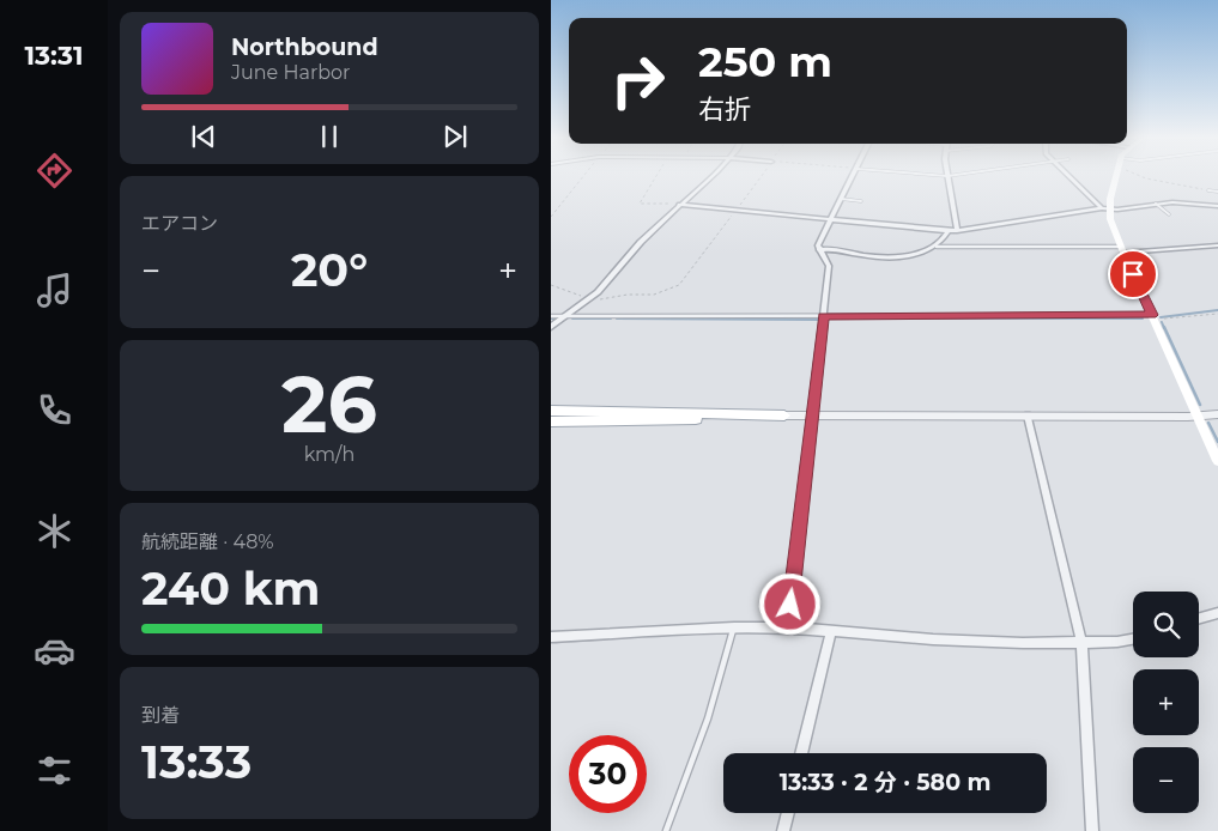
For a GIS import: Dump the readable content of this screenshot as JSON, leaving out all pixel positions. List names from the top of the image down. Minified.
{"page":{"tabs":"13:31","turn":["250 m","右折"],"song":["Northbound","June Harbor"],"tile":["エアコン",["26","km/h"],["航続距離 · 48%","240 km"],["到着","13:33"]],"heat":["−","20°","+"],"map_buttons":["+","−"],"limit":"30","trip":"13:33 · 2 分 · 580 m"}}
